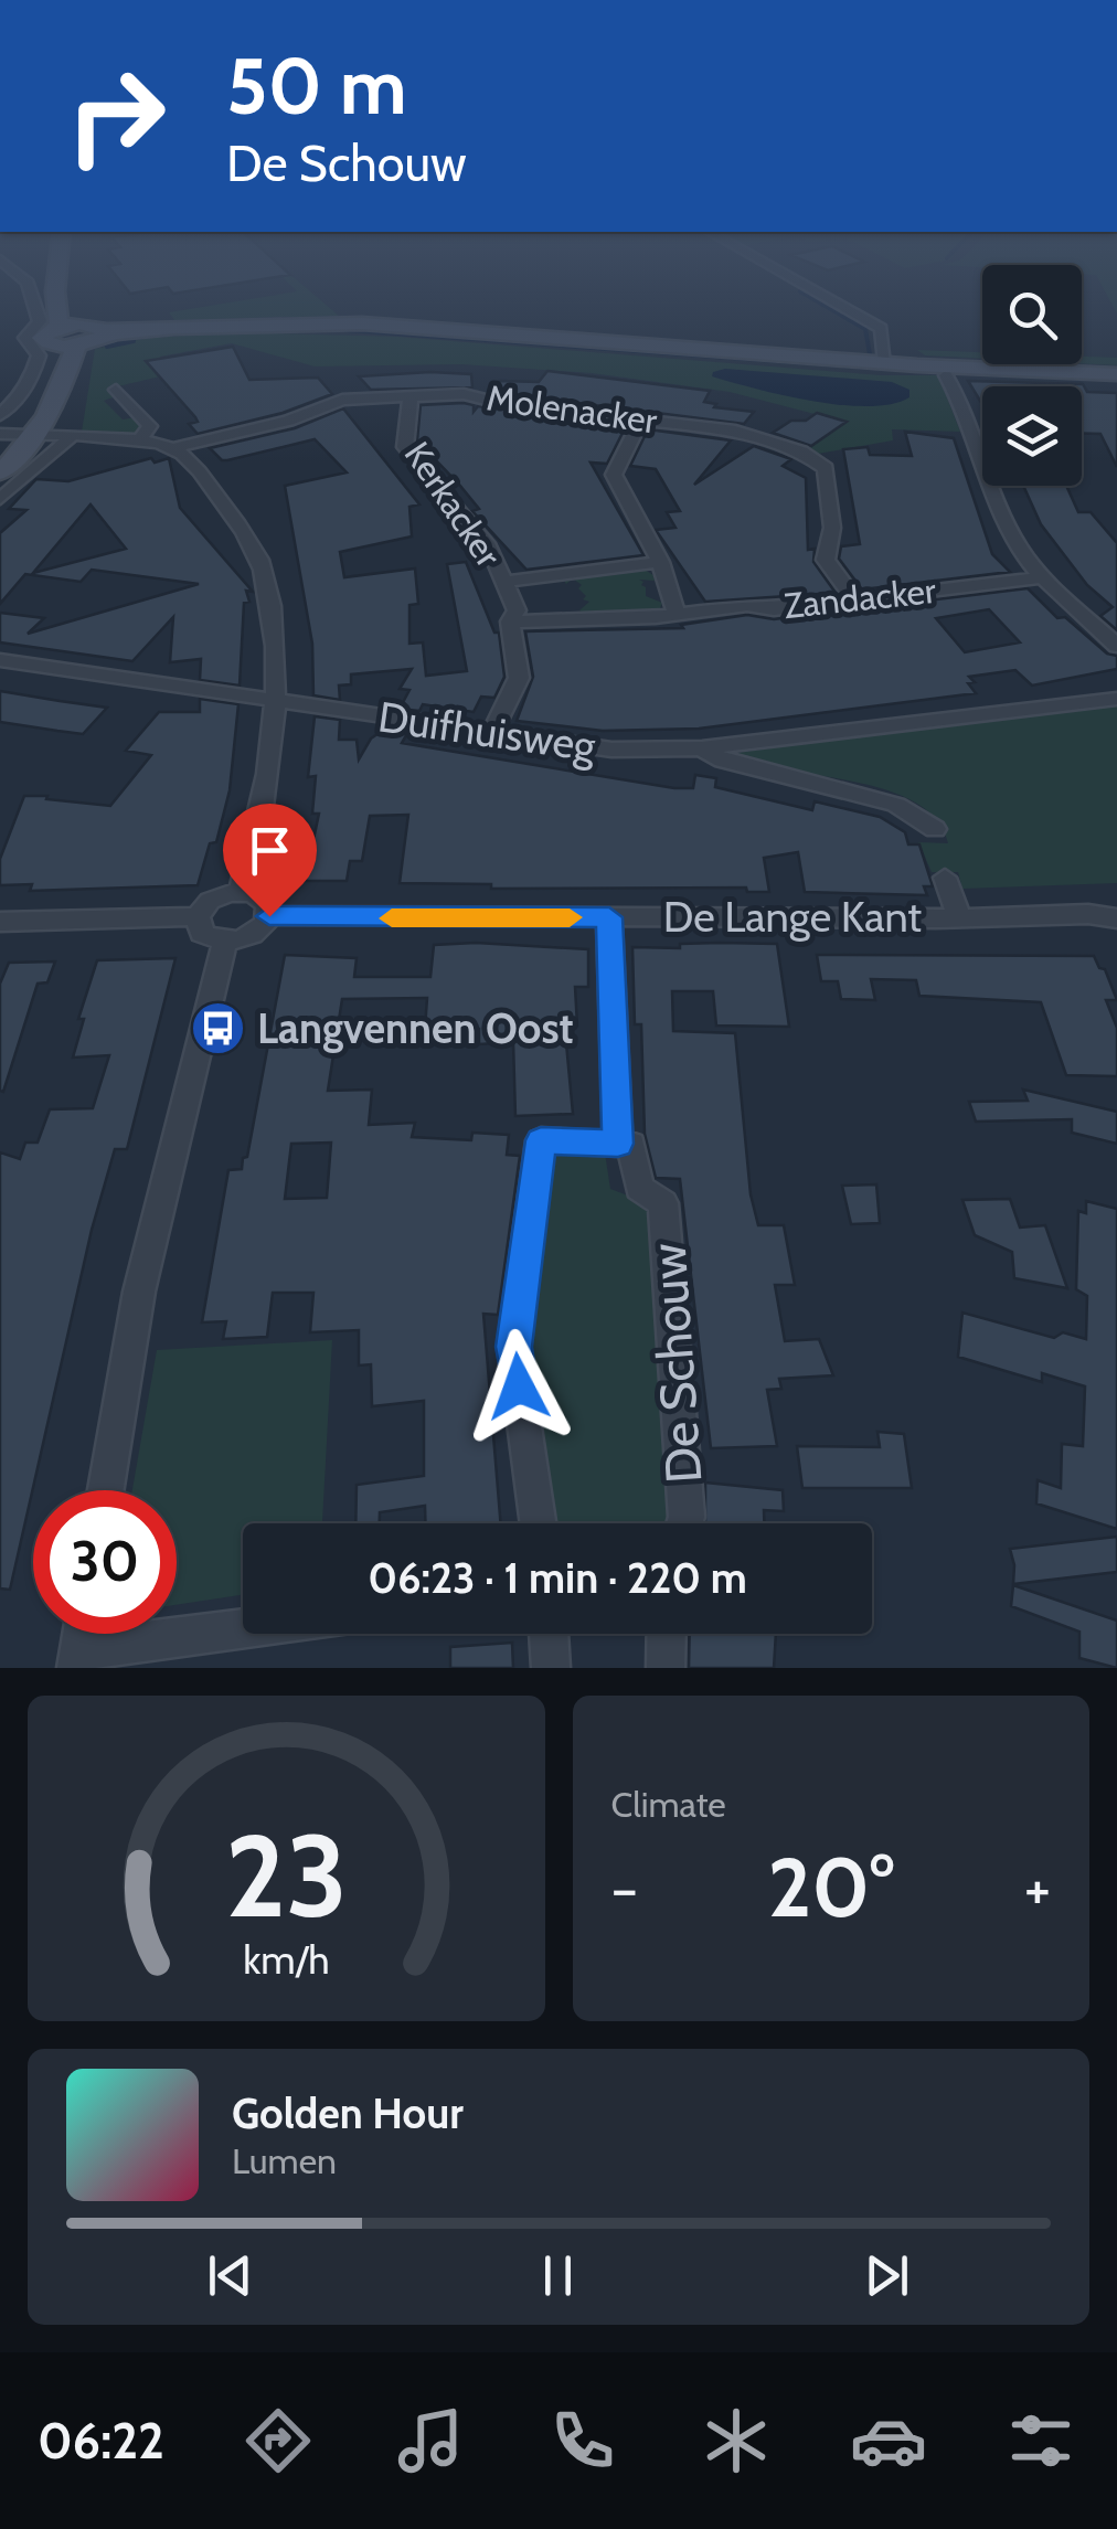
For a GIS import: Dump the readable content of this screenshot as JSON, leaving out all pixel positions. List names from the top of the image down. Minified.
{"streets":{"street":["Molenacker","Kerkacker","Zandacker","Duifhuisweg","De Lange Kant","De Schouw"]},"crossings":[["Molenacker","Kerkacker"],["Molenacker","Zandacker"],["Kerkacker","Zandacker"],["Kerkacker","Duifhuisweg"],["De Lange Kant","De Schouw"]],"places":{"bus stop":["Langvennen Oost"]},"page":{"turn":["50 m","De Schouw"],"limit":"30","trip":"06:23 · 1 min · 220 m","tile":"Climate","heat":["−","20°","+"],"song":["Golden Hour","Lumen"],"tabs":"06:22","gauge":["23","km/h"]}}
